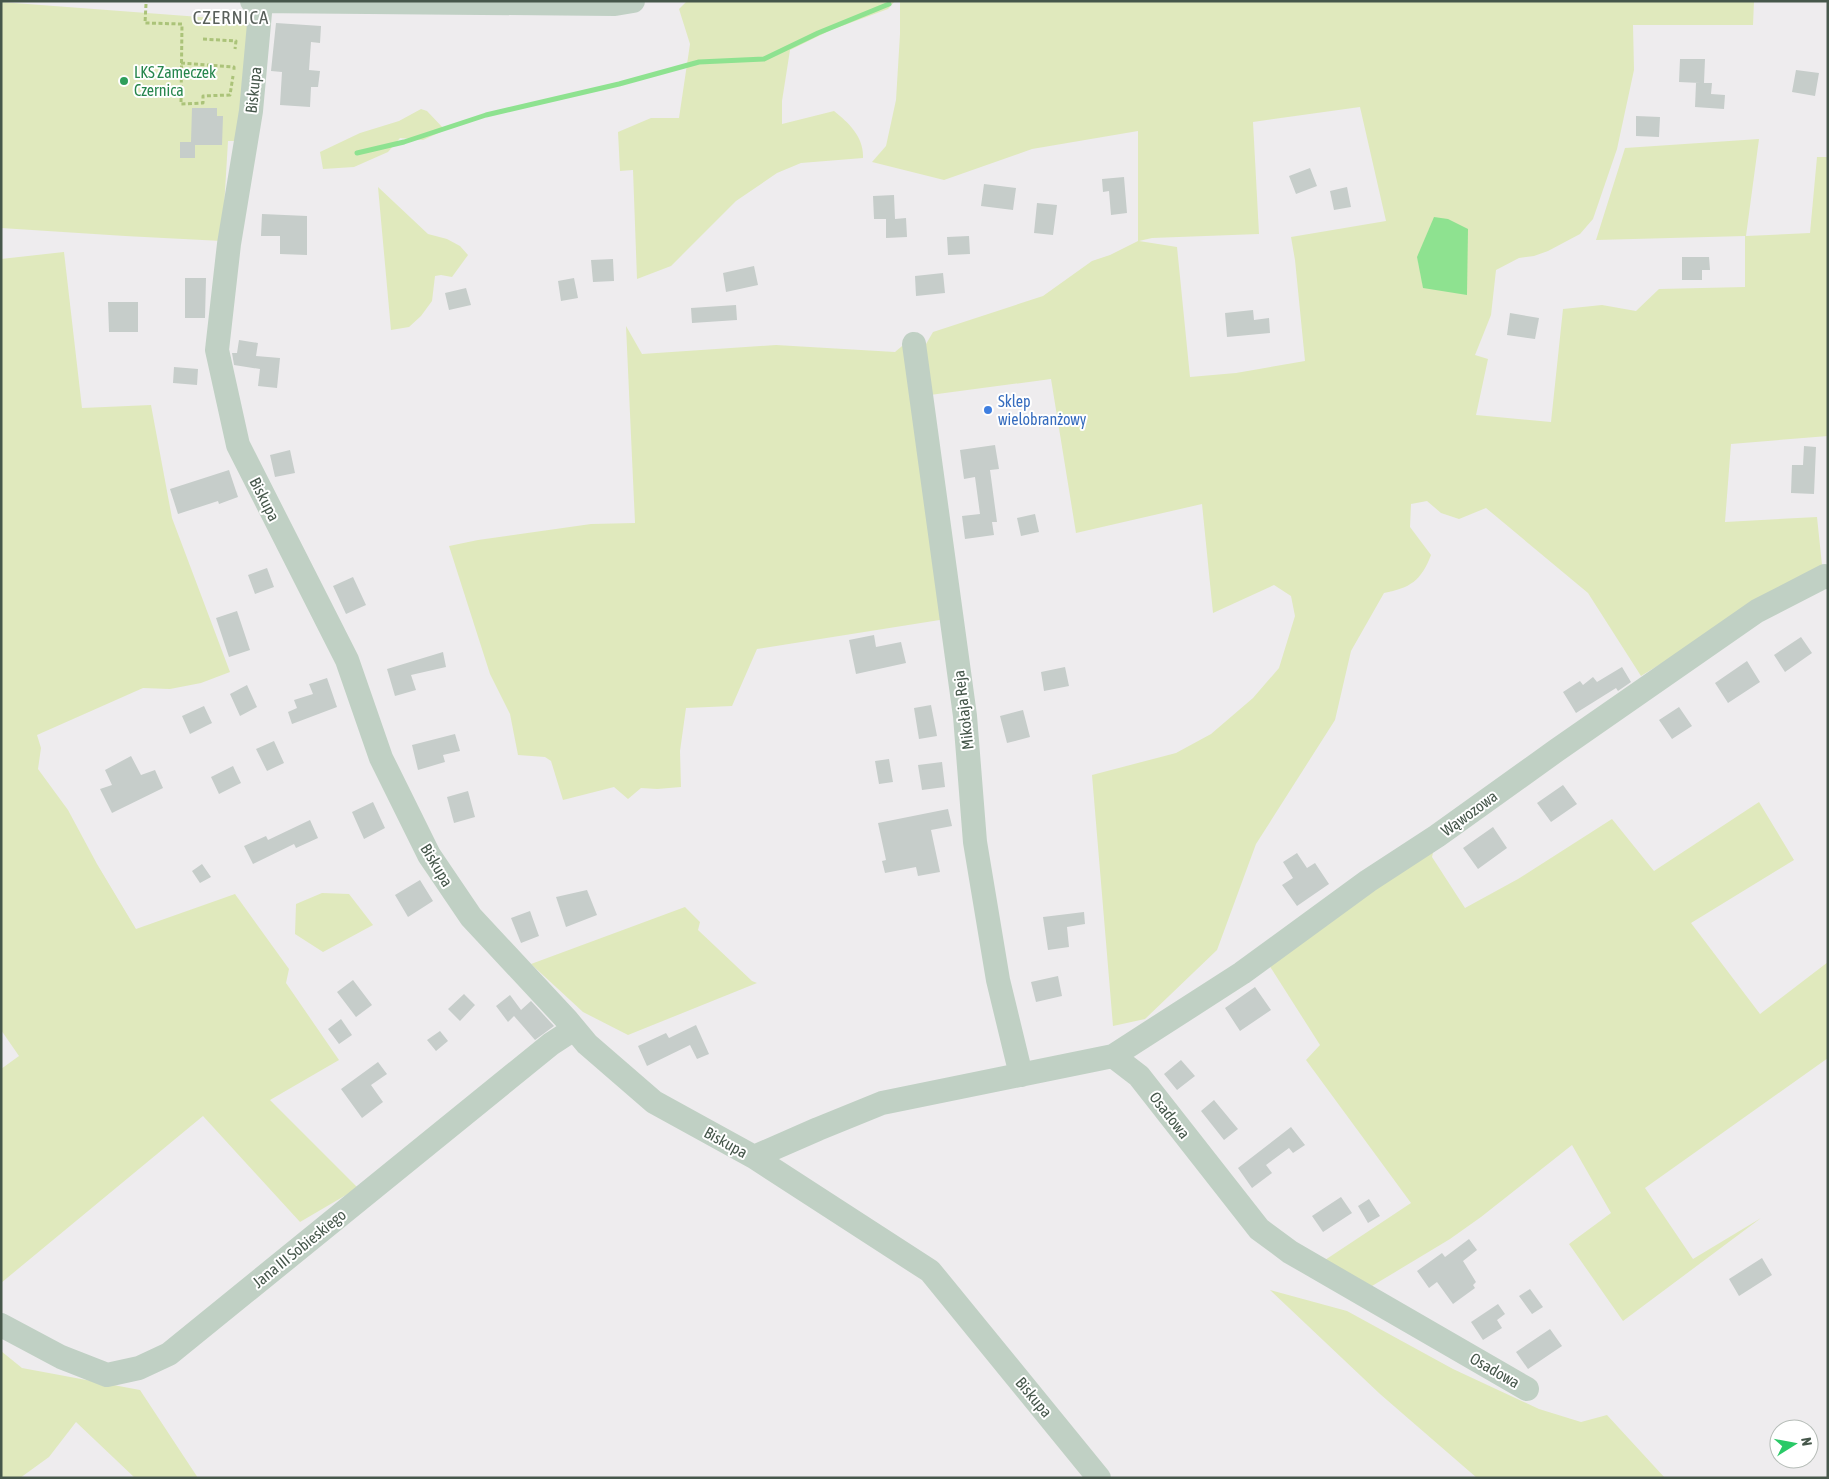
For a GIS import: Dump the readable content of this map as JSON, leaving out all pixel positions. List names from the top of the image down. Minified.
{"streets":{"street":["Biskupa","Mikołaja Reja","Wąwozowa","Osadowa","Jana III Sobieskiego"]},"crossings":[["Biskupa","Jana III Sobieskiego"],["Wąwozowa","Osadowa"]],"districts":["CZERNICA"],"places":["LKS Zameczek Czernica","Sklep wielobranżowy"],"north":"right"}
